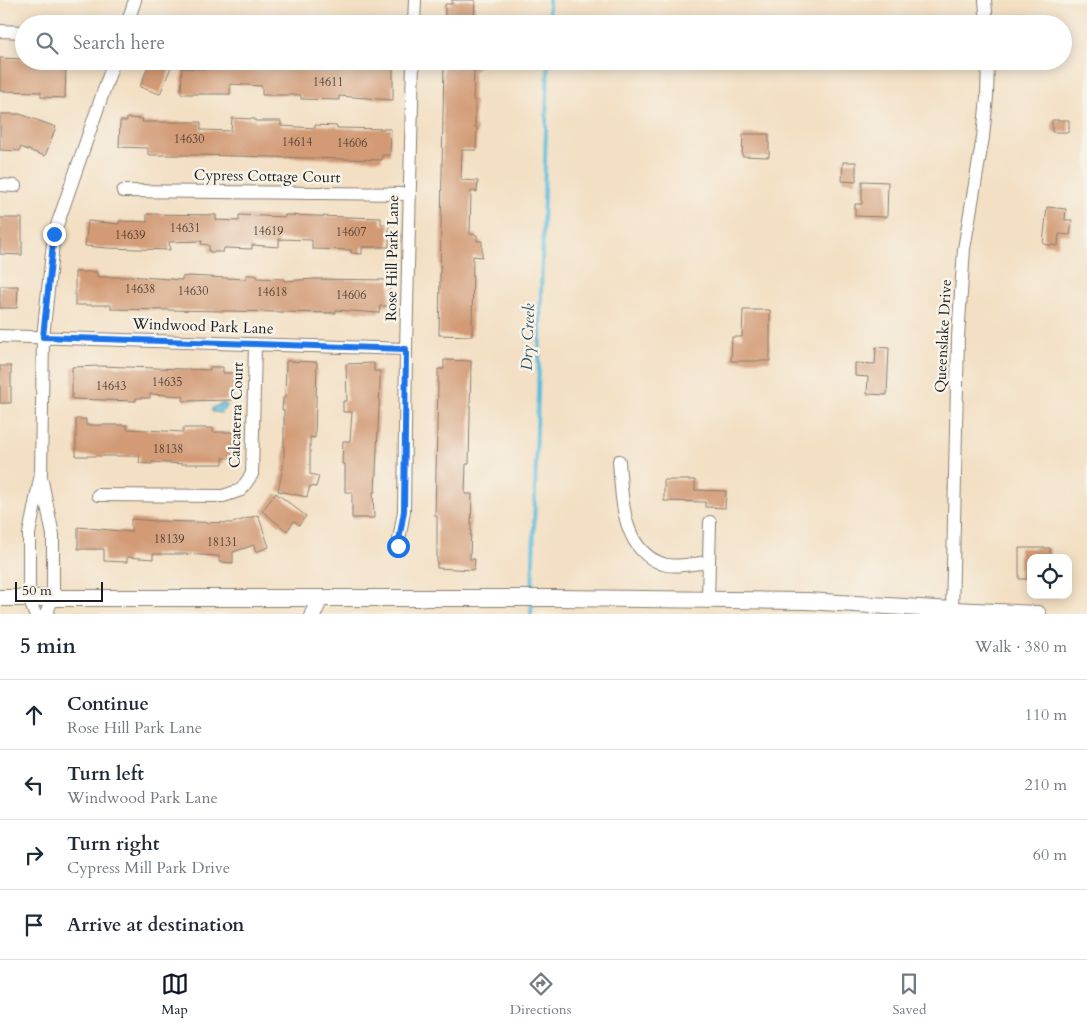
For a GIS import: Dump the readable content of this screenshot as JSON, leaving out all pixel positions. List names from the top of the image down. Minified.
{"streets":{"street":["Cypress Cottage Court","Rose Hill Park Lane","Windwood Park Lane","Queenslake Drive","Calcaterra Court"]},"crossings":[["Cypress Cottage Court","Rose Hill Park Lane"],["Rose Hill Park Lane","Windwood Park Lane"],["Windwood Park Lane","Calcaterra Court"]],"water":["Dry Creek"],"house_numbers":["14611","14630","14614","14606","14631","14619","14607","14639","14638","14630","14618","14606","14635","14643","18138","18139","18131"],"scale_bar":"50 m","page":{"search":"Search here","scale":"50 m","heading":["5 min","Walk · 380 m"],"list":[["Continue","Rose Hill Park Lane","110 m"],["Turn left","Windwood Park Lane","210 m"],["Turn right","Cypress Mill Park Drive","60 m"],"Arrive at destination"],"nav":["Map","Directions","Saved"]}}
